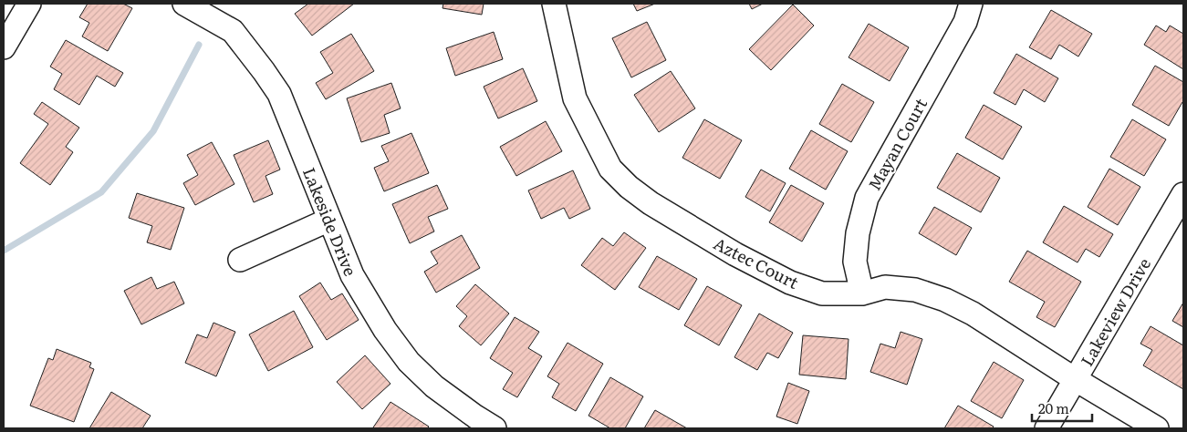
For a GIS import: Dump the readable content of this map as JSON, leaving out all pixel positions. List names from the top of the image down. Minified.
{"streets":{"street":["Mayan Court","Lakeside Drive","Aztec Court","Lakeview Drive"]},"crossings":[["Mayan Court","Aztec Court"],["Aztec Court","Lakeview Drive"]],"scale_bar":"20 m"}
